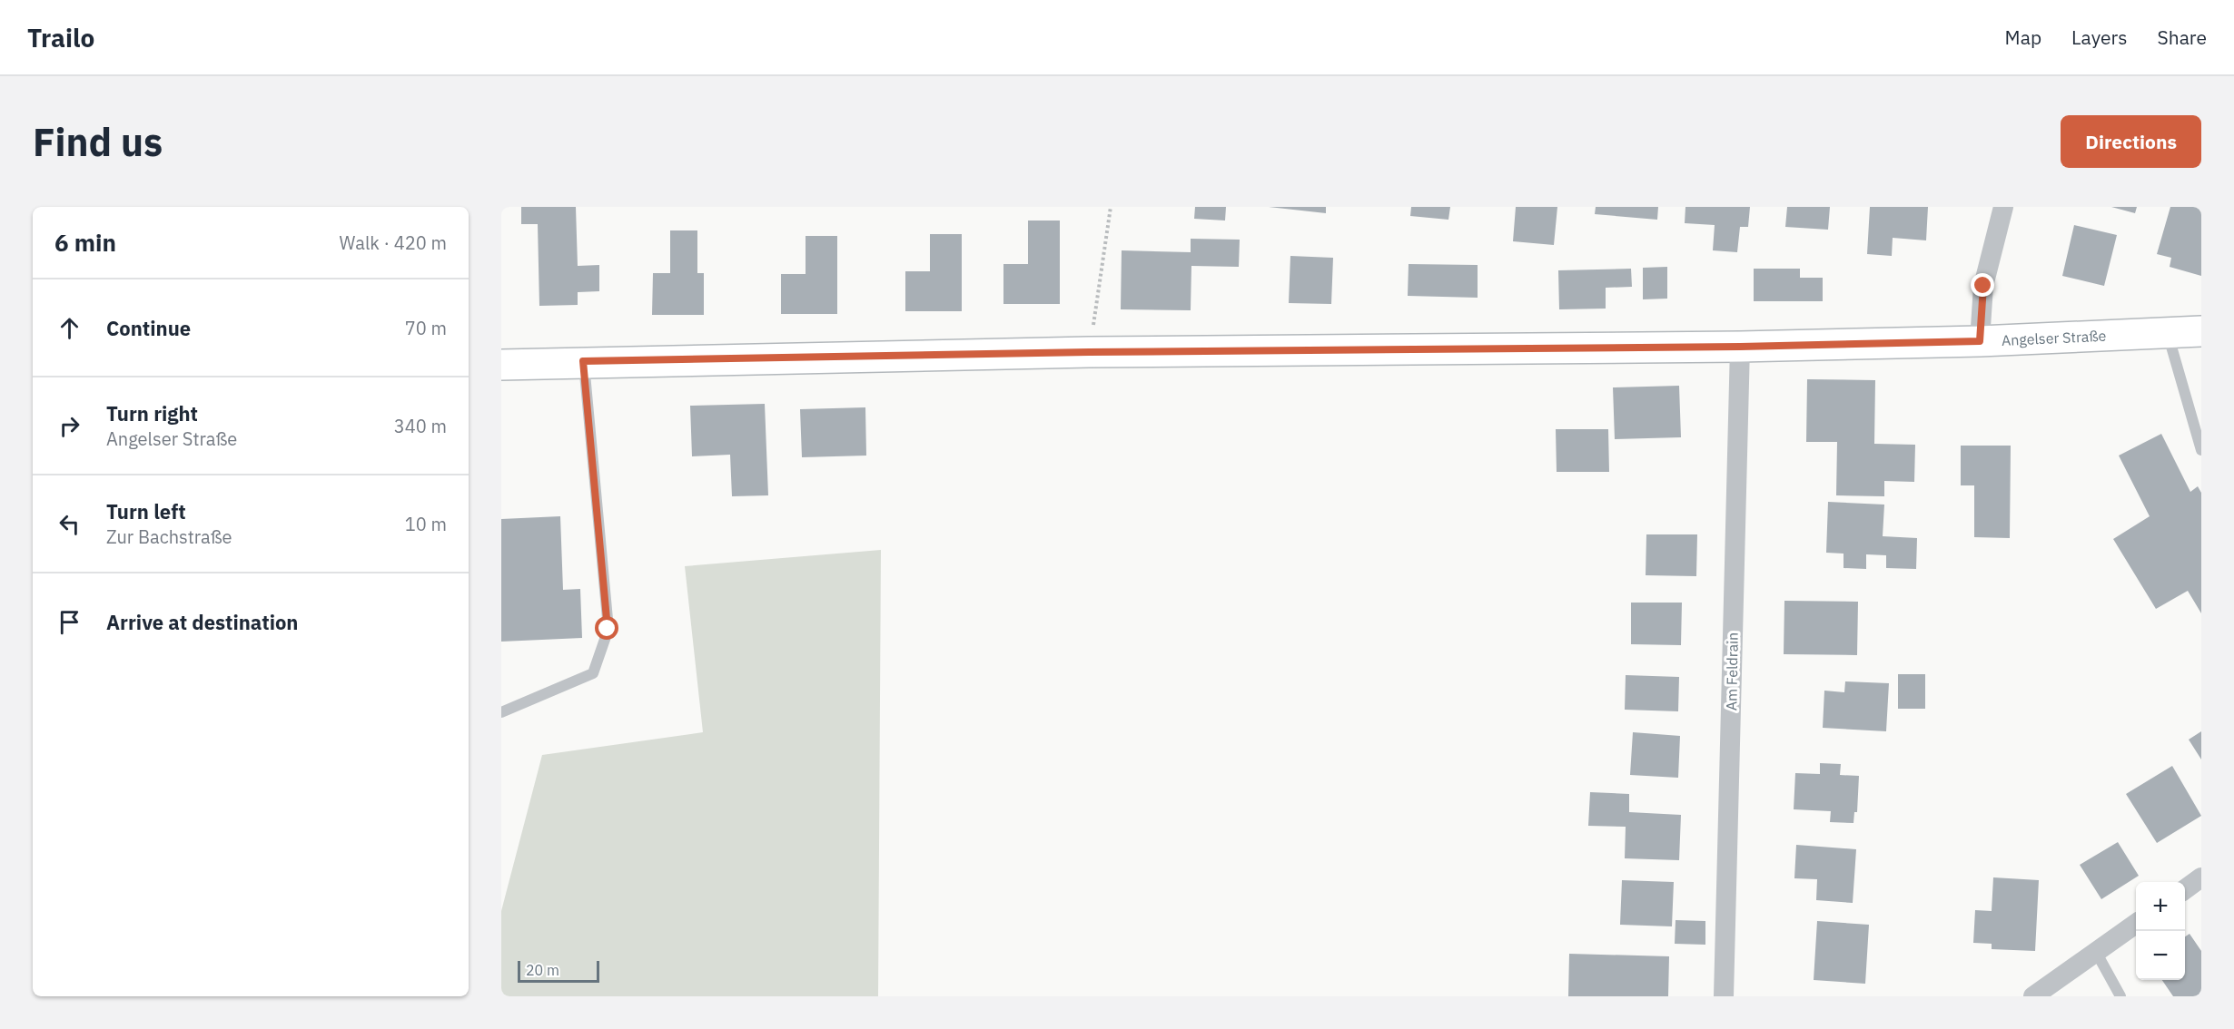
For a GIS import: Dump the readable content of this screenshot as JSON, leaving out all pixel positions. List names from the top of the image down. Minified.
{"streets":{"main road":["Angelser Straße"],"street":["Am Feldrain"]},"crossings":[["Angelser Straße","Am Feldrain"]],"scale_bar":"20 m","page":{"header":"Trailo","nav":["Map","Layers","Share"],"buttons":"Directions","title":"Find us","heading":["6 min","Walk · 420 m"],"list":[["Continue","70 m"],["Turn right","Angelser Straße","340 m"],["Turn left","Zur Bachstraße","10 m"],"Arrive at destination"],"map_buttons":["+","−"],"scale":"20 m"}}
